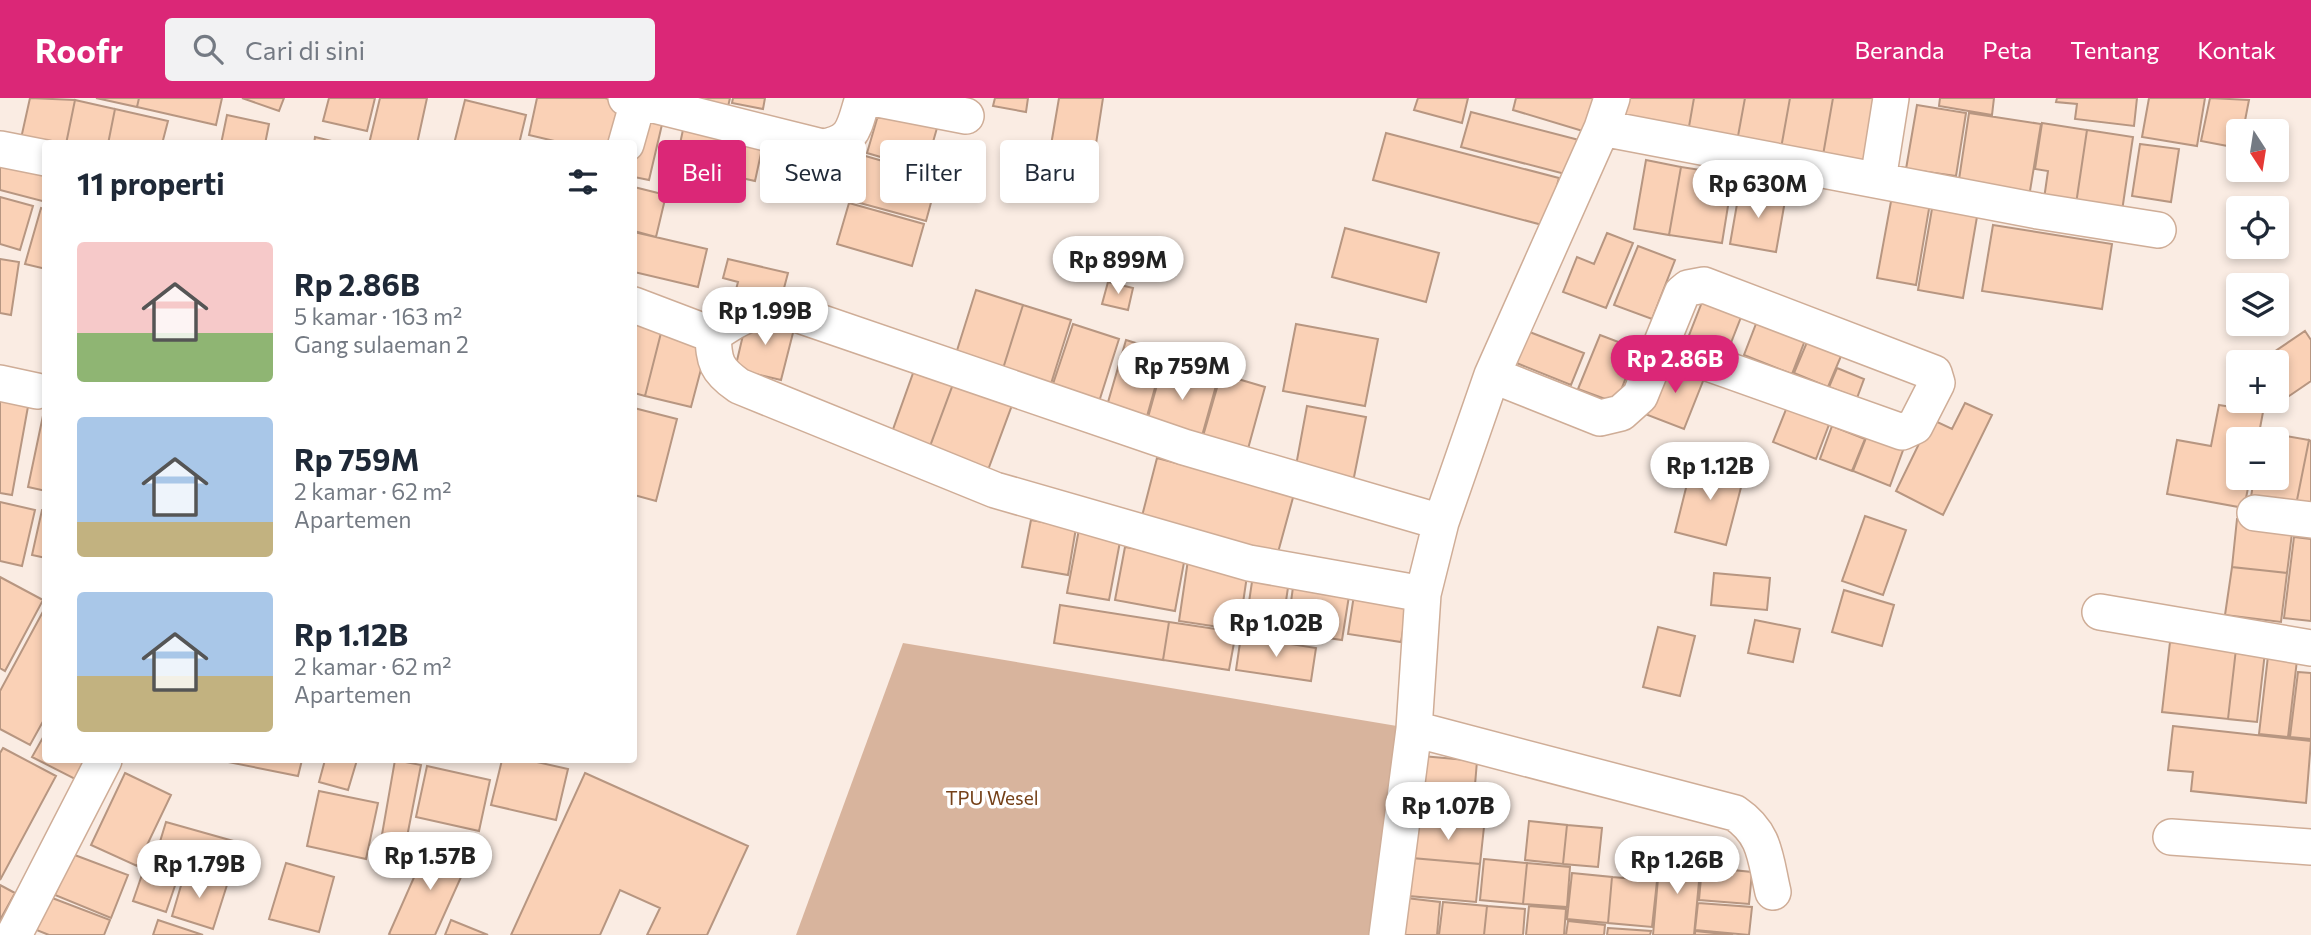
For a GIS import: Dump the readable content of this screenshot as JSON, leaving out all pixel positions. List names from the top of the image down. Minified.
{"parks":["TPU Wesel"],"north":"bottom","page":{"header":"Roofr","search":"Cari di sini","nav":["Beranda","Peta","Tentang","Kontak"],"map_buttons":["+","−"],"chip":["Beli","Sewa","Filter","Baru"],"heading":"11 properti","price":["Rp 630M","Rp 899M","Rp 1.99B","Rp 2.86B","Rp 759M","Rp 1.12B","Rp 1.02B","Rp 1.07B","Rp 1.57B","Rp 1.26B","Rp 1.79B"],"list":[{"name":"Rp 2.86B","note":"5 kamar · 163 m² · Gang sulaeman 2"},{"name":"Rp 759M","note":"2 kamar · 62 m² · Apartemen"},{"name":"Rp 1.12B","note":"2 kamar · 62 m² · Apartemen"}]}}
